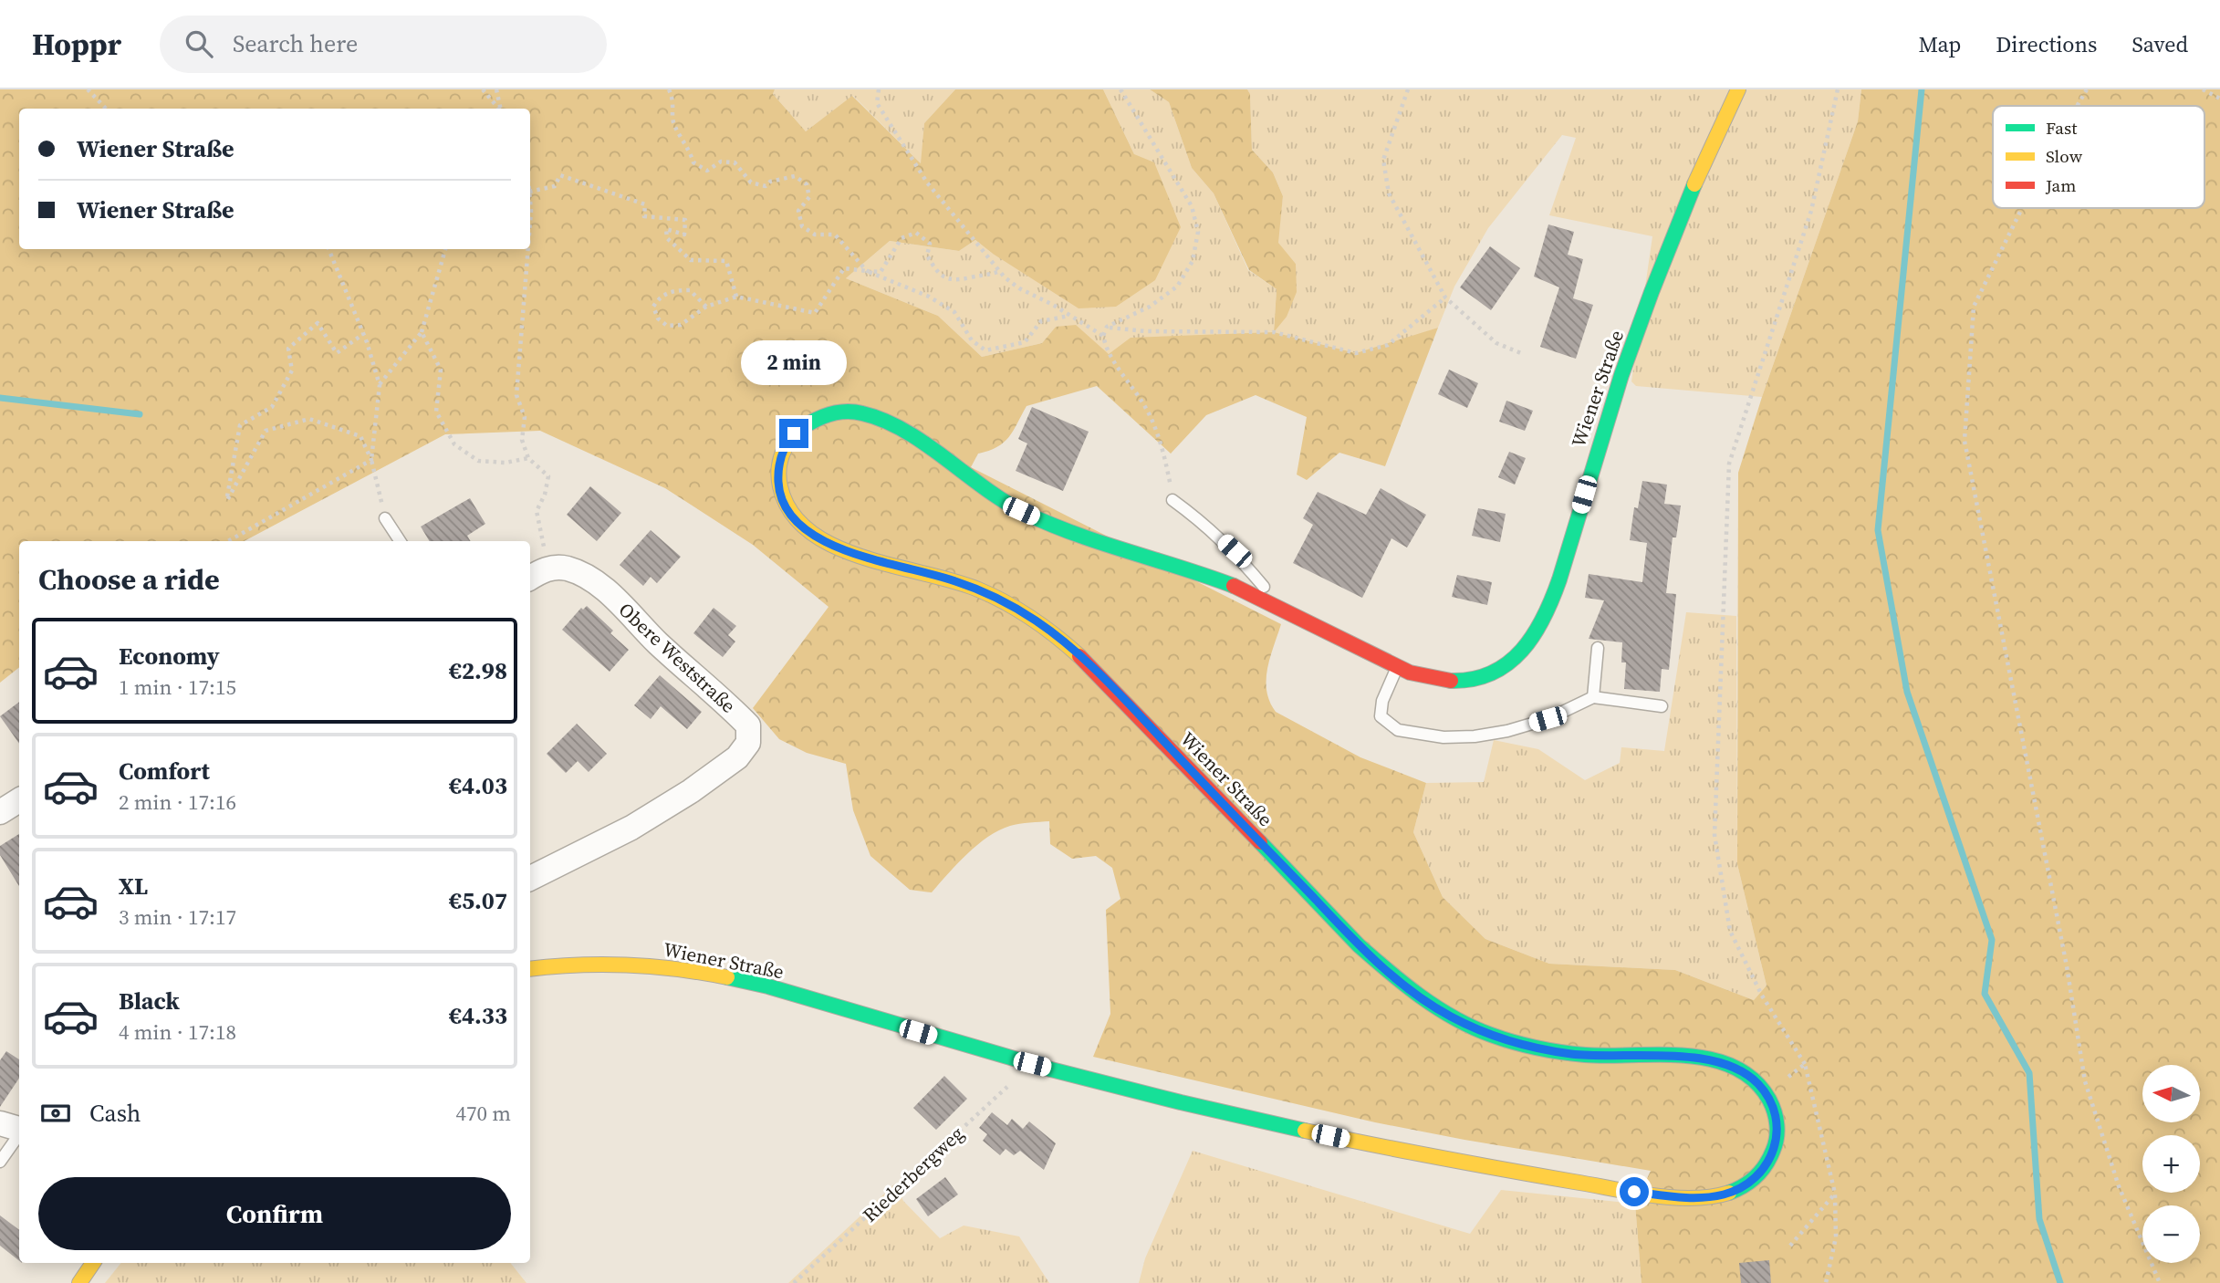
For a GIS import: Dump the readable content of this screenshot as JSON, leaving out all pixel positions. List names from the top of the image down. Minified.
{"streets":{"main road":["Wiener Straße"],"street":["Obere Weststraße"],"path":["Riederbergweg"]},"crossings":[["Wiener Straße","Riederbergweg"]],"legend":["Fast","Slow","Jam"],"north":"left","page":{"header":"Hoppr","search":"Search here","nav":["Map","Directions","Saved"],"banner":["Wiener Straße","Wiener Straße"],"bubble":"2 min","heading":"Choose a ride","list":[{"name":"Economy","note":"1 min · 17:15","value":"€2.98"},{"name":"Comfort","note":"2 min · 17:16","value":"€4.03"},{"name":"XL","note":"3 min · 17:17","value":"€5.07"},{"name":"Black","note":"4 min · 17:18","value":"€4.33"}],"map_buttons":["+","−"],"pay":["Cash","470 m"],"buttons":"Confirm"}}
